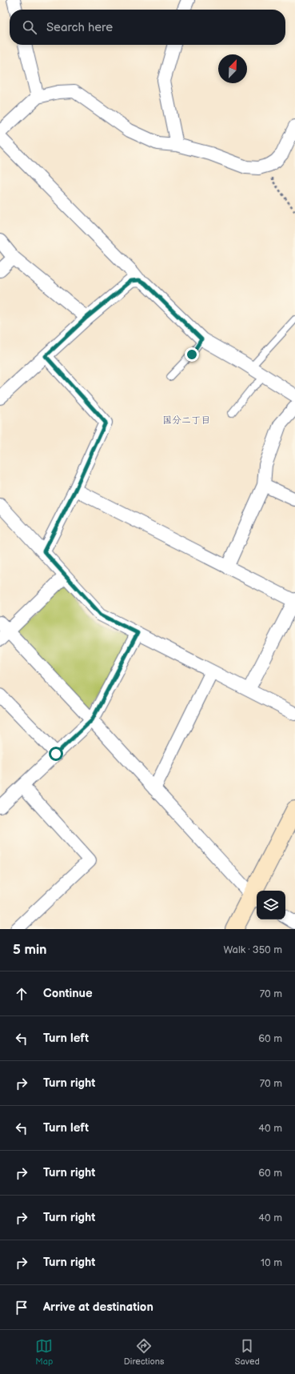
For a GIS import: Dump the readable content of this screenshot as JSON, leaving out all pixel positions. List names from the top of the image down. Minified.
{"districts":["国分二丁目"],"north":"top right","page":{"search":"Search here","heading":["5 min","Walk · 350 m"],"list":[["Continue","70 m"],["Turn left","60 m"],["Turn right","70 m"],["Turn left","40 m"],["Turn right","60 m"],["Turn right","40 m"],["Turn right","10 m"],"Arrive at destination"],"nav":["Map","Directions","Saved"]}}
